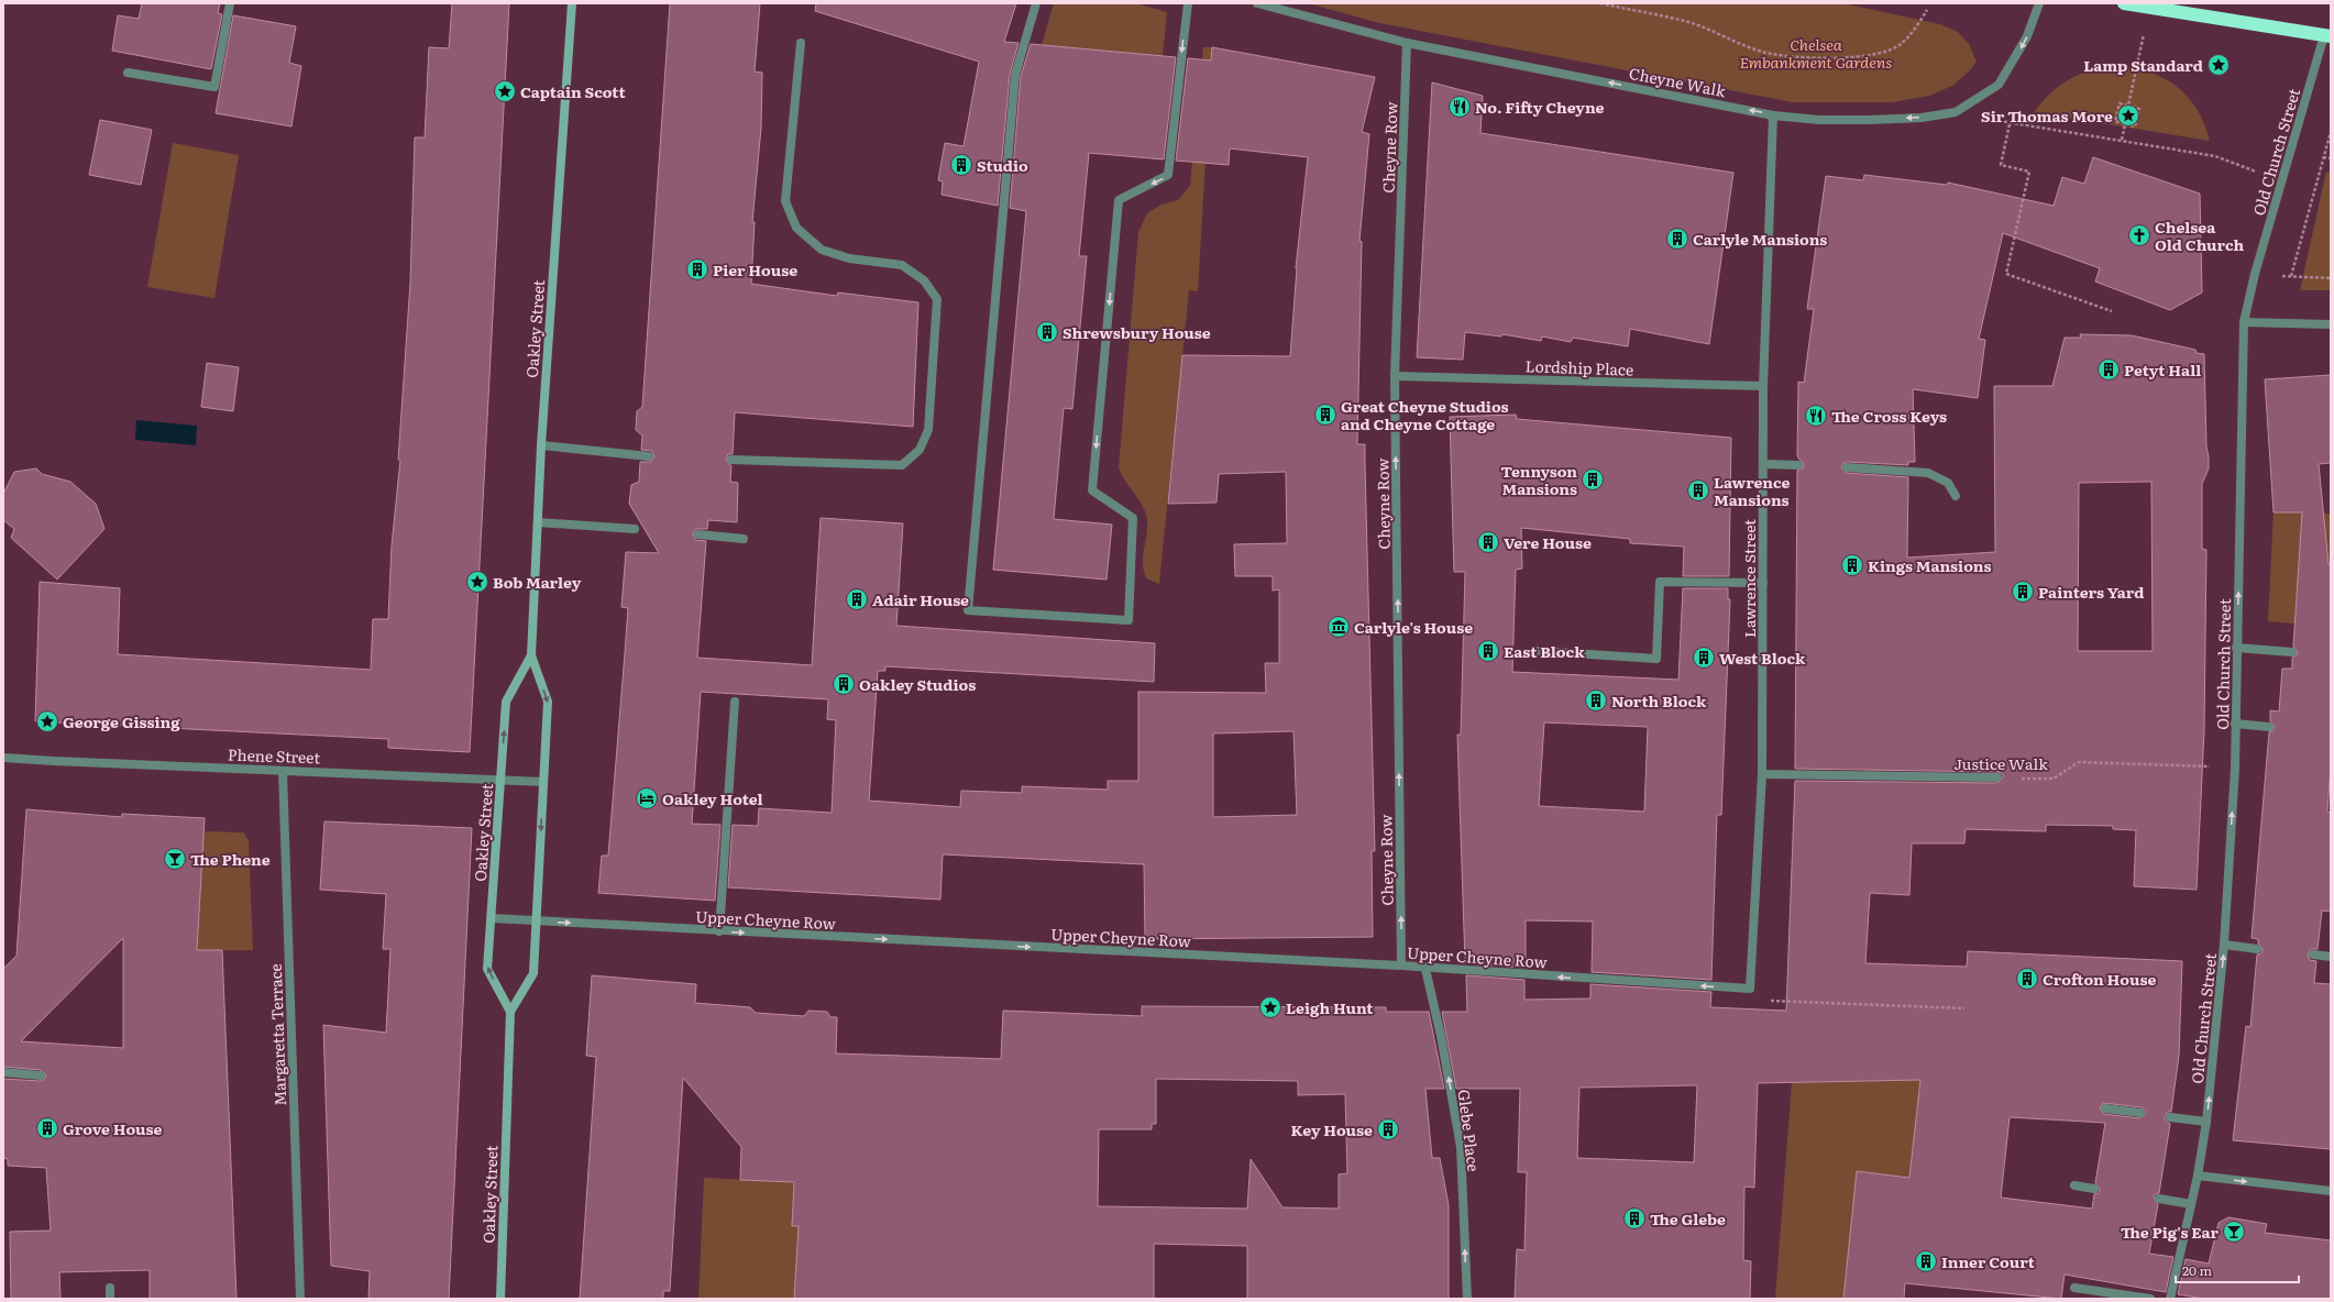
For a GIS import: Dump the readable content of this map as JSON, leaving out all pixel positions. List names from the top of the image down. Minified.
{"streets":{"main road":["Oakley Street"],"street":["Cheyne Walk","Cheyne Row","Old Church Street","Lordship Place","Lawrence Street","Phene Street","Justice Walk","Upper Cheyne Row","Margaretta Terrace","Glebe Place"]},"crossings":[["Cheyne Walk","Cheyne Row"],["Cheyne Walk","Lawrence Street"],["Cheyne Row","Lordship Place"],["Cheyne Row","Upper Cheyne Row"],["Old Church Street","Justice Walk"],["Oakley Street","Phene Street"],["Oakley Street","Upper Cheyne Row"],["Lordship Place","Lawrence Street"],["Lawrence Street","Justice Walk"],["Lawrence Street","Upper Cheyne Row"],["Phene Street","Margaretta Terrace"],["Upper Cheyne Row","Glebe Place"]],"one_way":["Cheyne Walk","Cheyne Row","Old Church Street","Glebe Place"],"parks":["Chelsea Embankment Gardens"],"places":{"place":["Lamp Standard","Captain Scott","Sir Thomas More","Bob Marley","George Gissing","Leigh Hunt"],"restaurant":["No. Fifty Cheyne","The Cross Keys"],"building":["Studio","Carlyle Mansions","Pier House","Shrewsbury House","Petyt Hall","Great Cheyne Studios and Cheyne Cottage","Tennyson Mansions","Lawrence Mansions","Vere House","Kings Mansions","Painters Yard","Adair House","East Block","West Block","Oakley Studios","North Block","Crofton House","Grove House","Key House","The Glebe","Inner Court"],"church":["Chelsea Old Church"],"museum":["Carlyle's House"],"hotel":["Oakley Hotel"],"bar":["The Phene","The Pig's Ear"]},"scale_bar":"20 m"}
